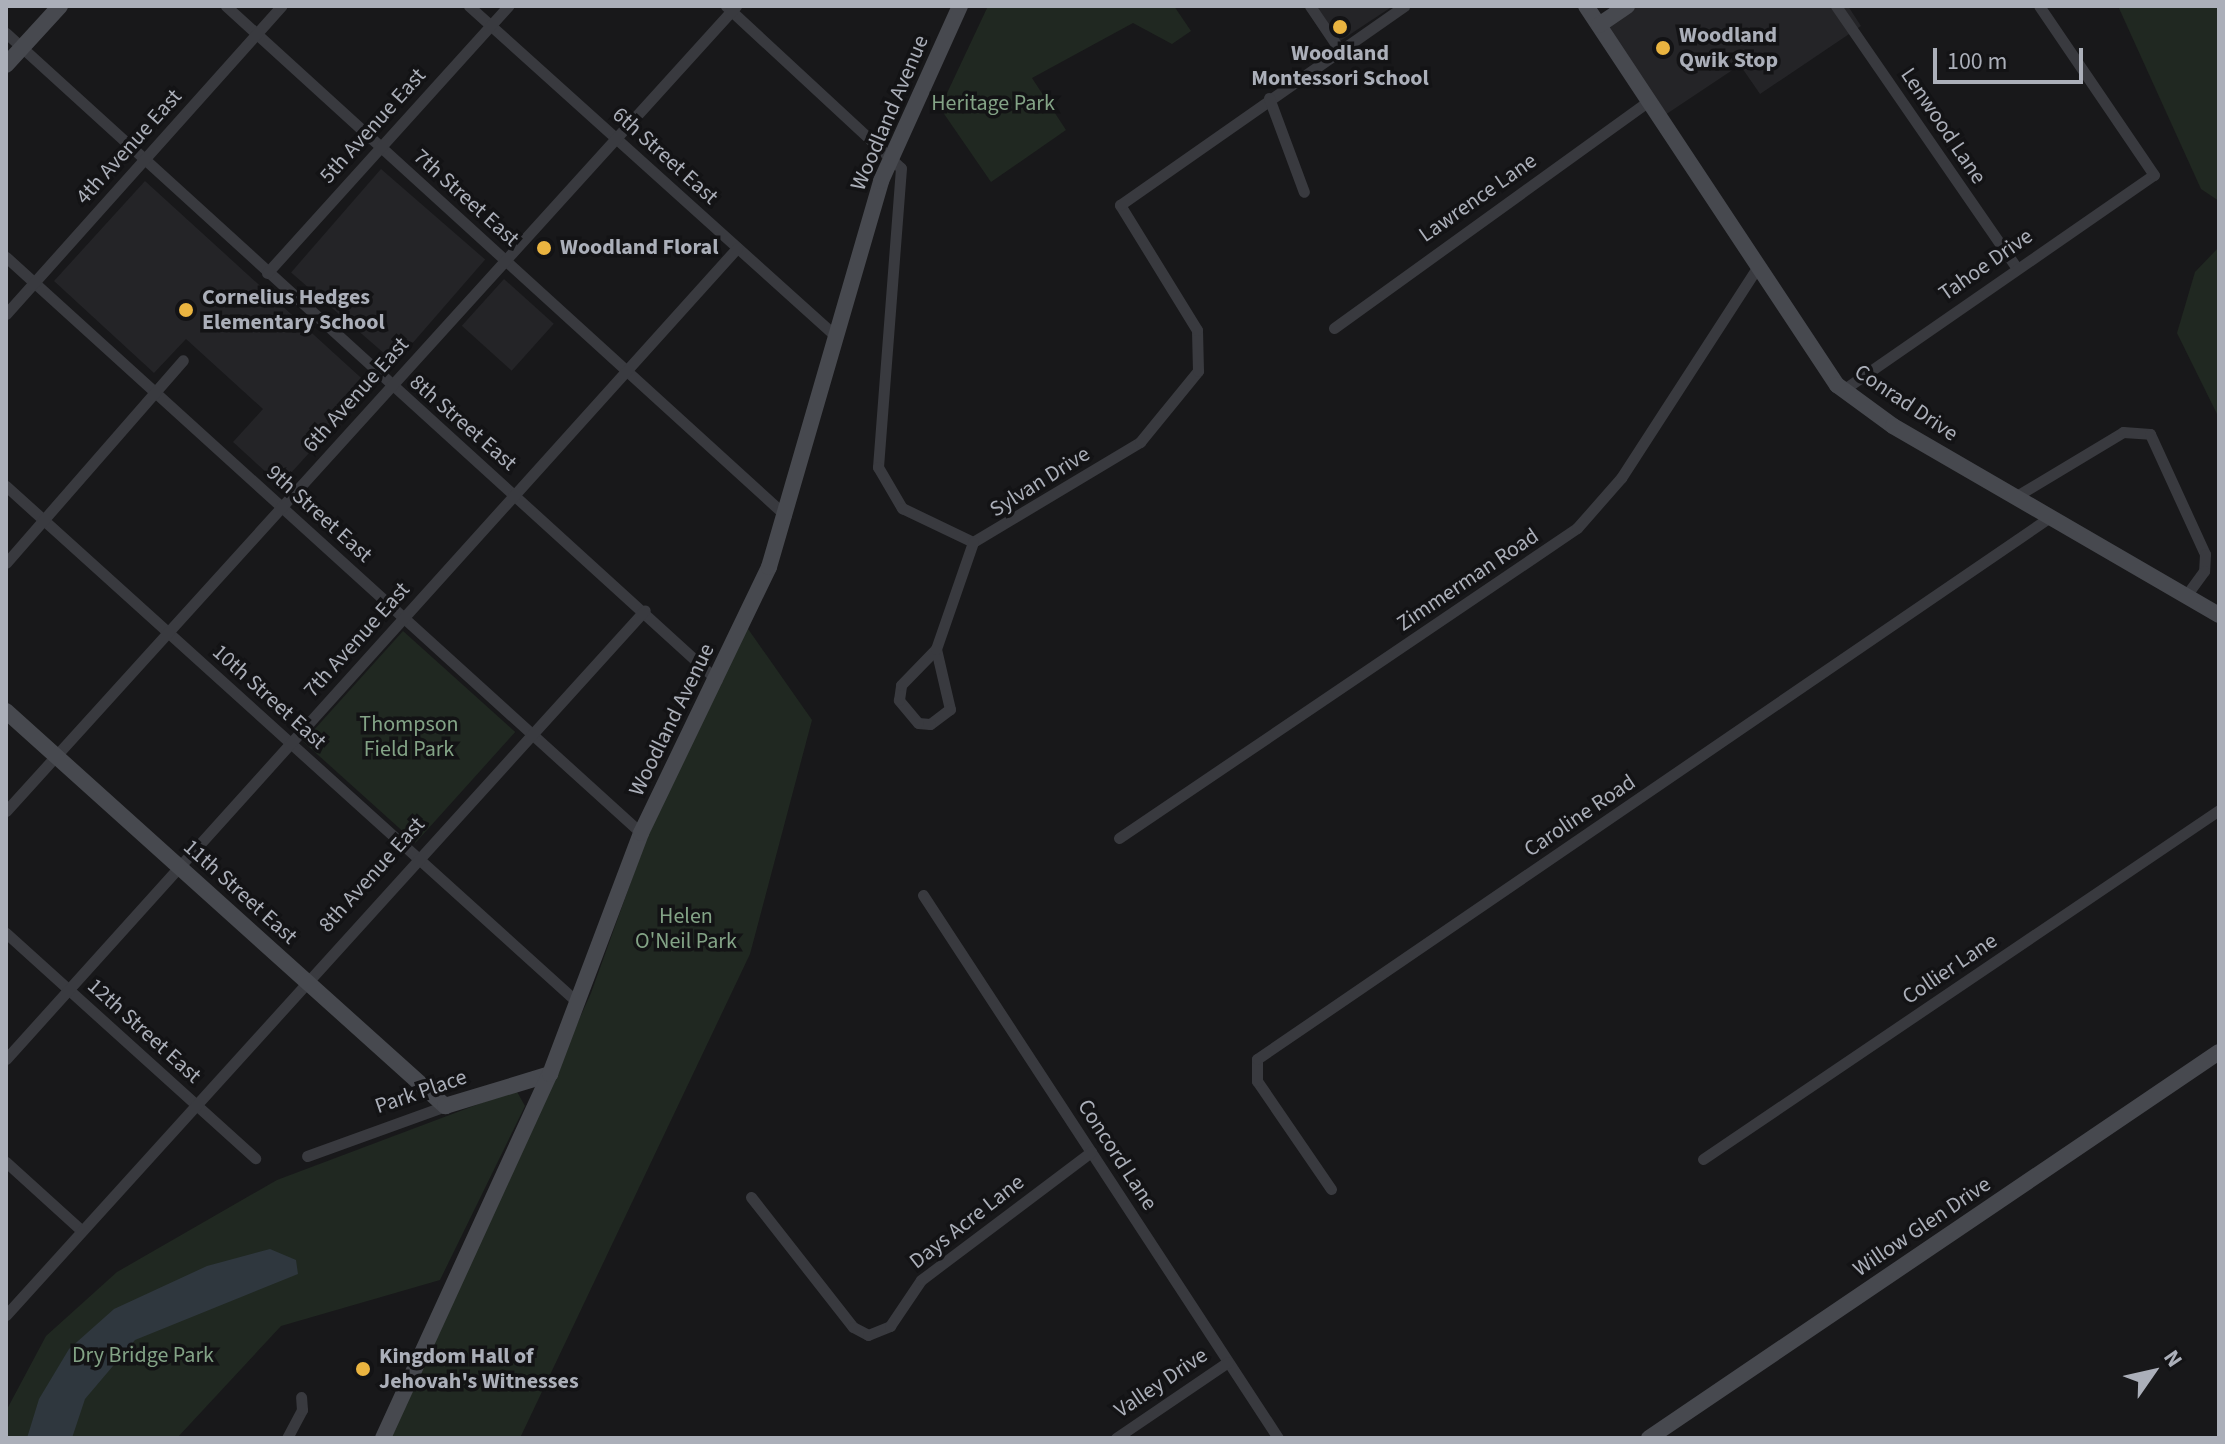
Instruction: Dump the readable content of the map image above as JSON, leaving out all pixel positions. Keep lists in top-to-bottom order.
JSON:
{
  "streets": {
    "street": [
      "Woodland Avenue",
      "5th Avenue East",
      "Lenwood Lane",
      "4th Avenue East",
      "6th Street East",
      "7th Street East",
      "Lawrence Lane",
      "Tahoe Drive",
      "6th Avenue East",
      "Conrad Drive",
      "8th Street East",
      "Sylvan Drive",
      "9th Street East",
      "Zimmerman Road",
      "7th Avenue East",
      "10th Street East",
      "Caroline Road",
      "8th Avenue East",
      "11th Street East",
      "Collier Lane",
      "12th Street East",
      "Park Place",
      "Concord Lane",
      "Days Acre Lane",
      "Willow Glen Drive",
      "Valley Drive"
    ]
  },
  "crossings": [
    ["Woodland Avenue", "6th Street East"],
    ["Woodland Avenue", "7th Street East"],
    ["Woodland Avenue", "8th Street East"],
    ["Woodland Avenue", "Sylvan Drive"],
    ["Woodland Avenue", "9th Street East"],
    ["Woodland Avenue", "10th Street East"],
    ["Woodland Avenue", "Park Place"],
    ["5th Avenue East", "6th Street East"],
    ["5th Avenue East", "7th Street East"],
    ["5th Avenue East", "8th Street East"],
    ["Lenwood Lane", "Tahoe Drive"],
    ["4th Avenue East", "7th Street East"],
    ["4th Avenue East", "8th Street East"],
    ["4th Avenue East", "9th Street East"],
    ["6th Street East", "6th Avenue East"],
    ["6th Street East", "7th Avenue East"],
    ["7th Street East", "6th Avenue East"],
    ["7th Street East", "7th Avenue East"],
    ["Lawrence Lane", "Conrad Drive"],
    ["Tahoe Drive", "Conrad Drive"],
    ["6th Avenue East", "8th Street East"],
    ["6th Avenue East", "9th Street East"],
    ["6th Avenue East", "10th Street East"],
    ["6th Avenue East", "11th Street East"],
    ["Conrad Drive", "Zimmerman Road"],
    ["Conrad Drive", "Caroline Road"],
    ["8th Street East", "7th Avenue East"],
    ["8th Street East", "8th Avenue East"],
    ["9th Street East", "7th Avenue East"],
    ["9th Street East", "8th Avenue East"],
    ["7th Avenue East", "10th Street East"],
    ["7th Avenue East", "11th Street East"],
    ["7th Avenue East", "12th Street East"],
    ["10th Street East", "8th Avenue East"],
    ["8th Avenue East", "11th Street East"],
    ["8th Avenue East", "12th Street East"],
    ["11th Street East", "Park Place"],
    ["Concord Lane", "Days Acre Lane"],
    ["Concord Lane", "Valley Drive"]
  ],
  "parks": [
    "Heritage Park",
    "Thompson Field Park",
    "Helen O'Neil Park",
    "Dry Bridge Park"
  ],
  "places": [
    "Woodland Montessori School",
    "Woodland Qwik Stop",
    "Woodland Floral",
    "Cornelius Hedges Elementary School",
    "Kingdom Hall of Jehovah's Witnesses"
  ],
  "scale_bar": "100 m",
  "north": "top right"
}
